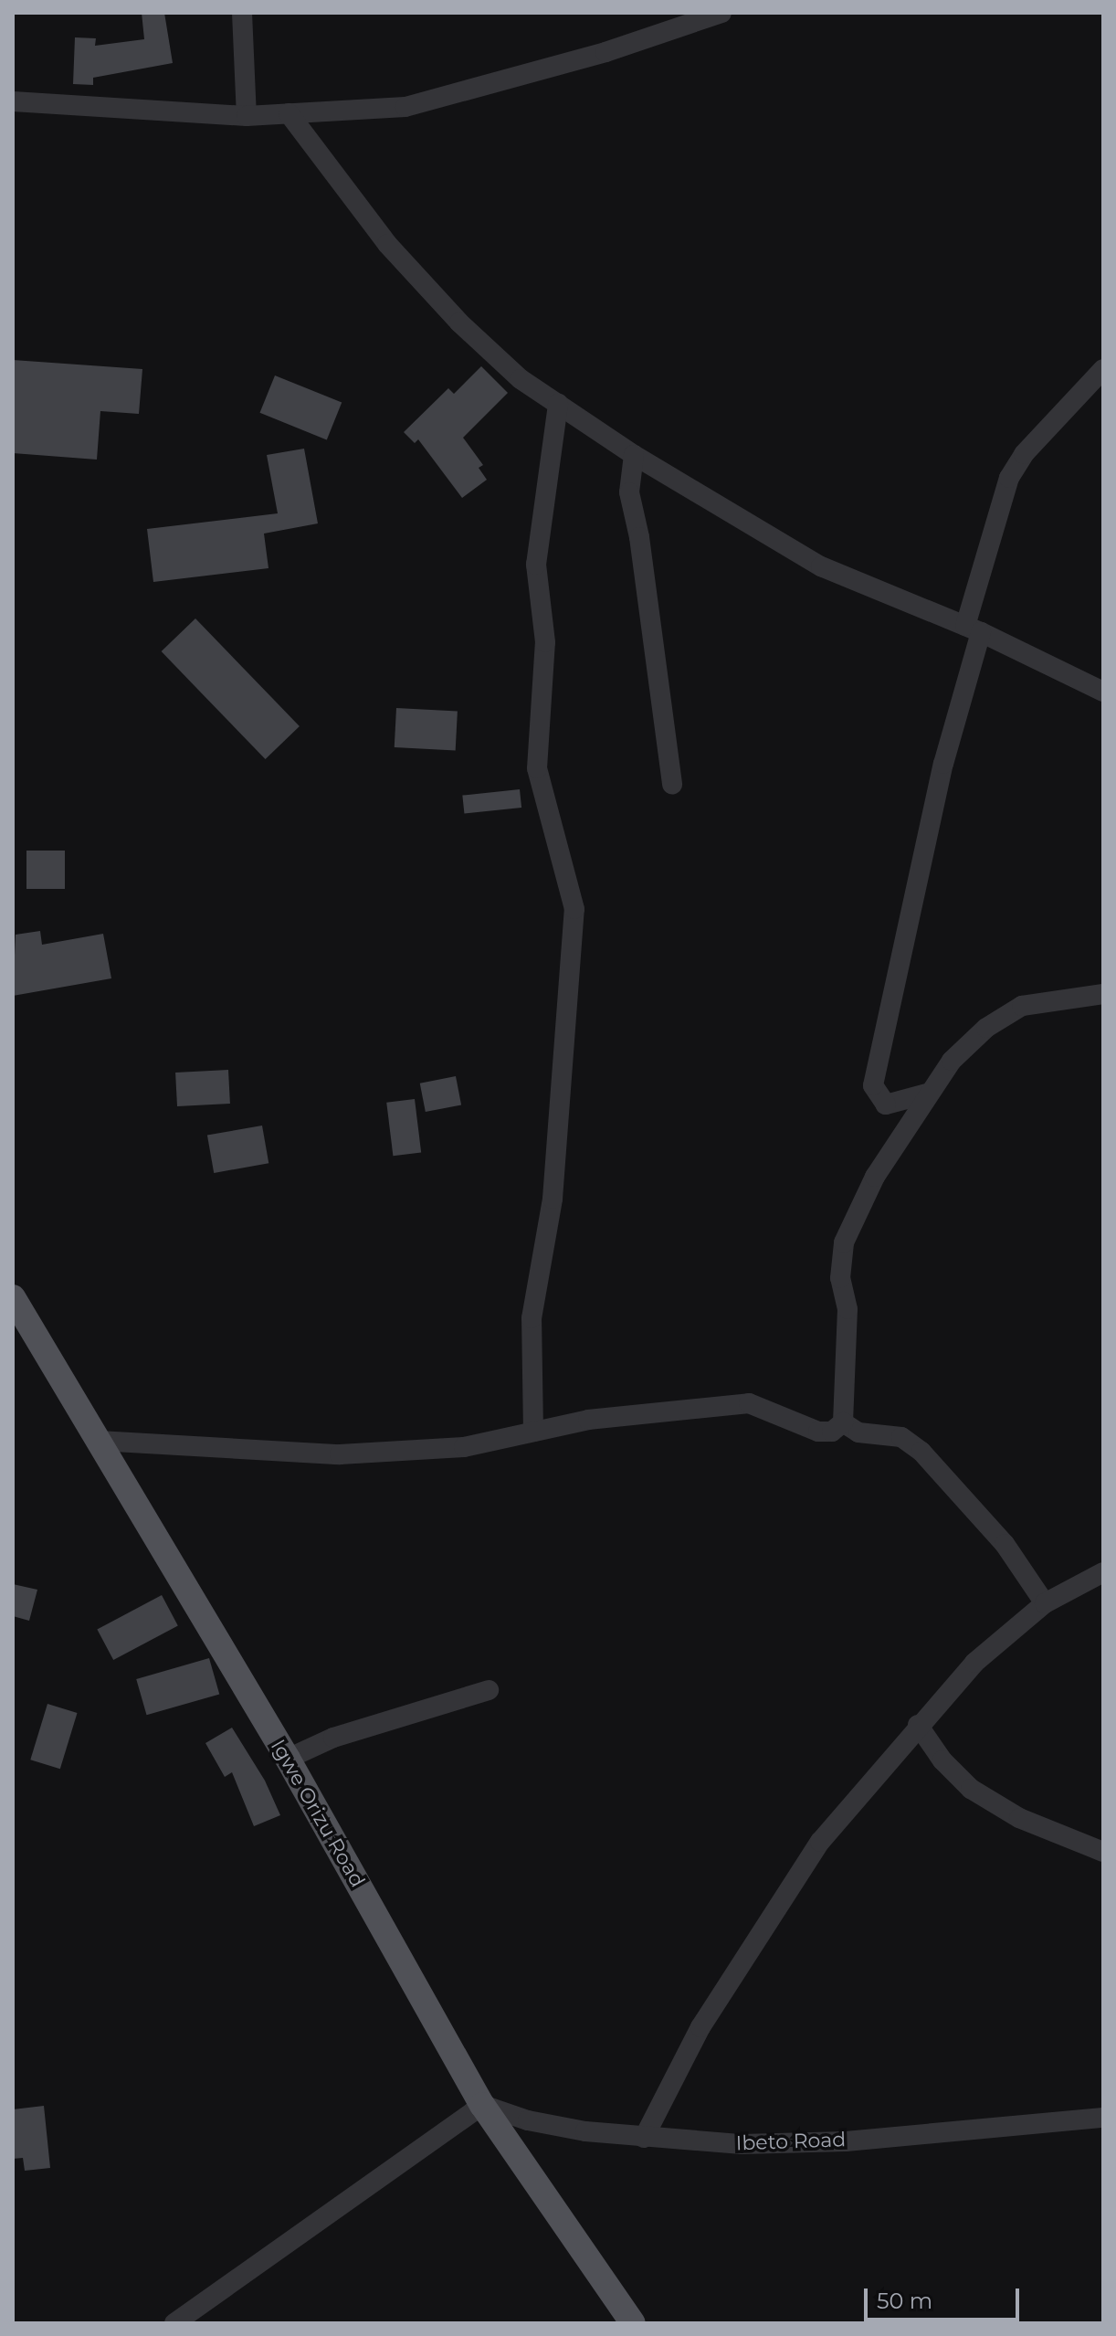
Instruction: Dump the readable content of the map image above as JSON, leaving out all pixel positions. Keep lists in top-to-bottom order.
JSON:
{
  "streets": {
    "main road": ["Igwe Orizu Road"],
    "street": ["Ibeto Road"]
  },
  "crossings": [
    ["Igwe Orizu Road", "Ibeto Road"]
  ],
  "scale_bar": "50 m"
}
